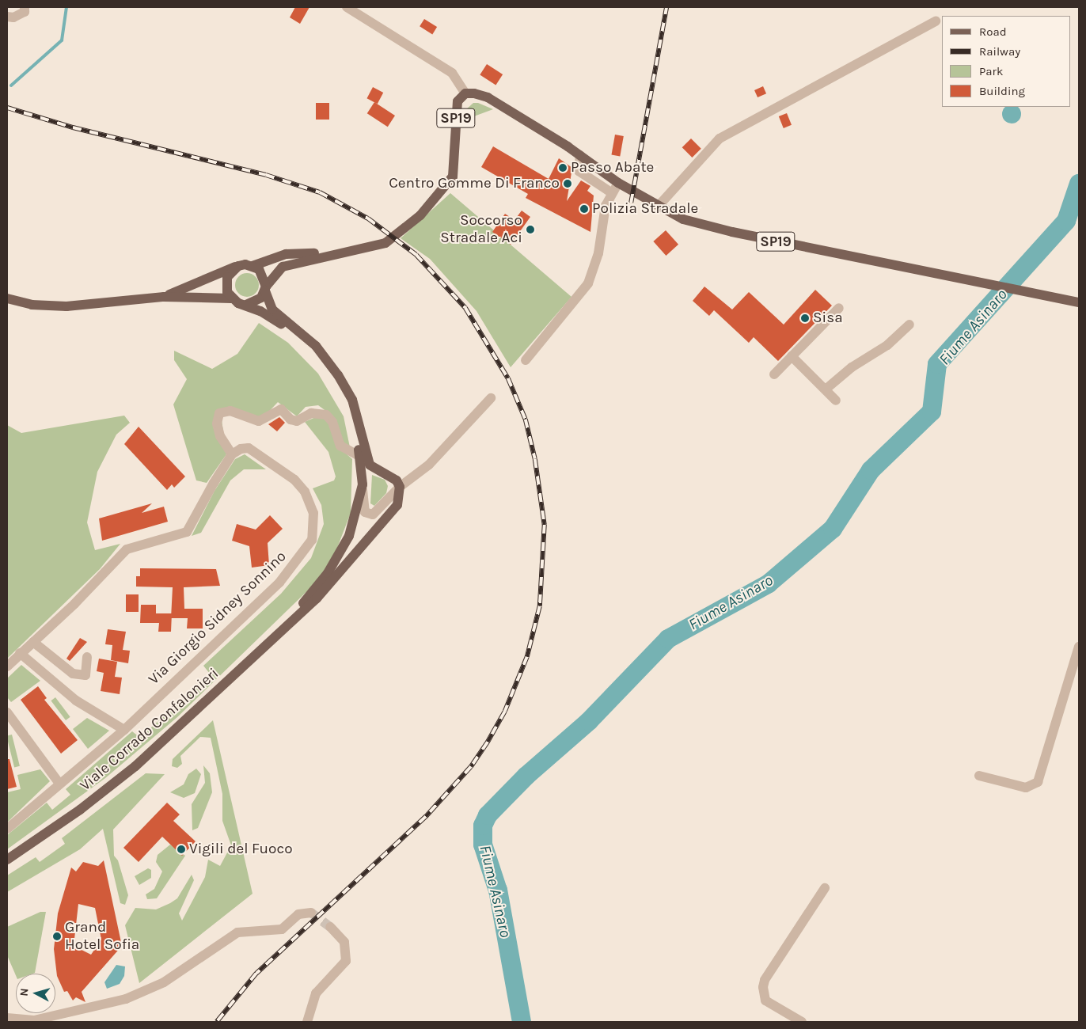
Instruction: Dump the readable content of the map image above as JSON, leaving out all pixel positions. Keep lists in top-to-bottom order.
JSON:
{
  "streets": {
    "main road": ["SP19", "Viale Corrado Confalonieri"],
    "street": ["Via Giorgio Sidney Sonnino"]
  },
  "water": ["Fiume Asinaro"],
  "places": [
    "Passo Abate",
    "Centro Gomme Di Franco",
    "Polizia Stradale",
    "Soccorso Stradale Aci",
    "Sisa",
    "Vigili del Fuoco",
    "Grand Hotel Sofia"
  ],
  "legend": [
    "Road",
    "Railway",
    "Park",
    "Building"
  ],
  "north": "left"
}
